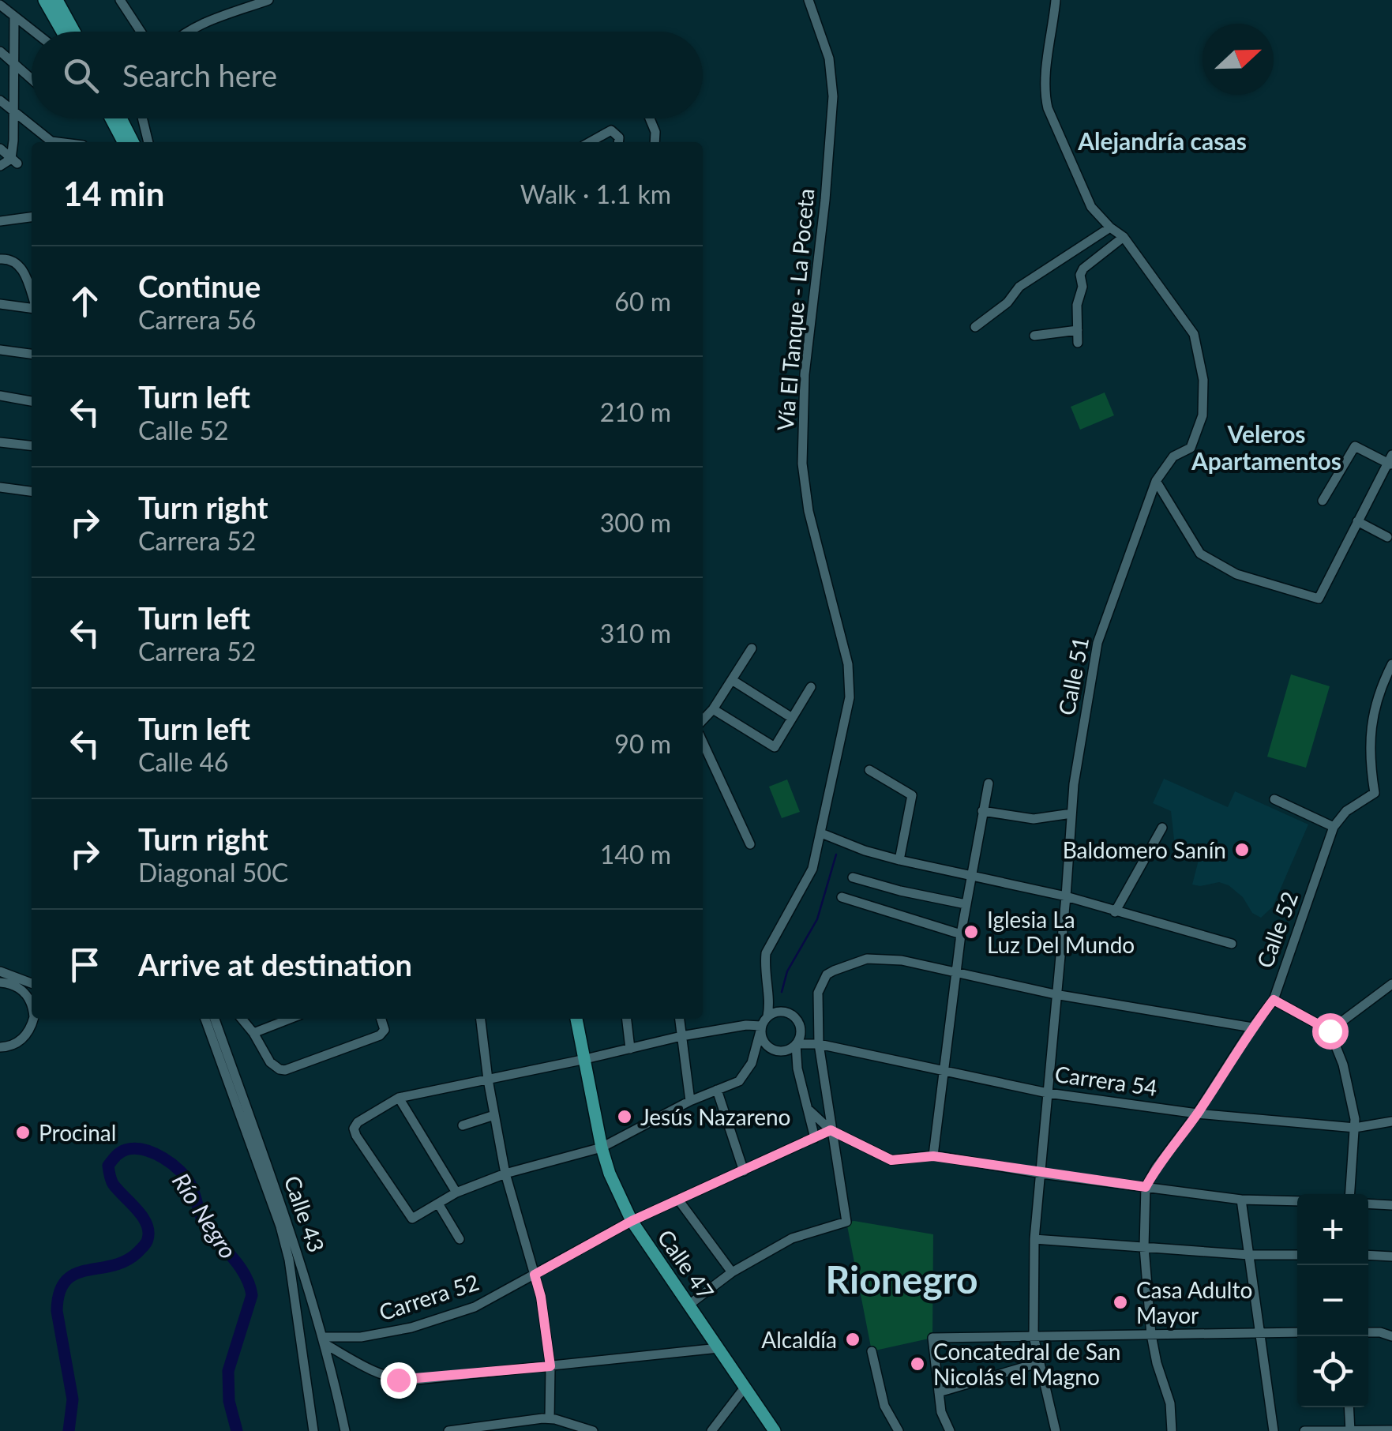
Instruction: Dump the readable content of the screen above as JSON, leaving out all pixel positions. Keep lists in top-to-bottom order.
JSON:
{
  "streets": {
    "main road": ["Calle 47"],
    "street": [
      "Vía El Tanque - La Poceta",
      "Calle 51",
      "Calle 52",
      "Carrera 54",
      "Calle 43",
      "Carrera 52"
    ]
  },
  "crossings": [
    ["Vía El Tanque - La Poceta", "Carrera 54"],
    ["Calle 51", "Carrera 54"],
    ["Calle 52", "Carrera 54"],
    ["Calle 43", "Carrera 52"],
    ["Calle 47", "Carrera 52"]
  ],
  "districts": ["Alejandría casas", "Veleros Apartamentos", "Rionegro"],
  "water": ["Río Negro"],
  "places": [
    "Baldomero Sanín",
    "Iglesia La Luz Del Mundo",
    "Jesús Nazareno",
    "Procinal",
    "Casa Adulto Mayor",
    "Alcaldía",
    "Concatedral de San Nicolás el Magno"
  ],
  "north": "right",
  "page": {
    "search": "Search here",
    "heading": ["14 min", "Walk · 1.1 km"],
    "list": [
      ["Continue", "Carrera 56", "60 m"],
      ["Turn left", "Calle 52", "210 m"],
      ["Turn right", "Carrera 52", "300 m"],
      ["Turn left", "Carrera 52", "310 m"],
      ["Turn left", "Calle 46", "90 m"],
      ["Turn right", "Diagonal 50C", "140 m"],
      "Arrive at destination"
    ],
    "map_buttons": ["+", "−"]
  }
}
